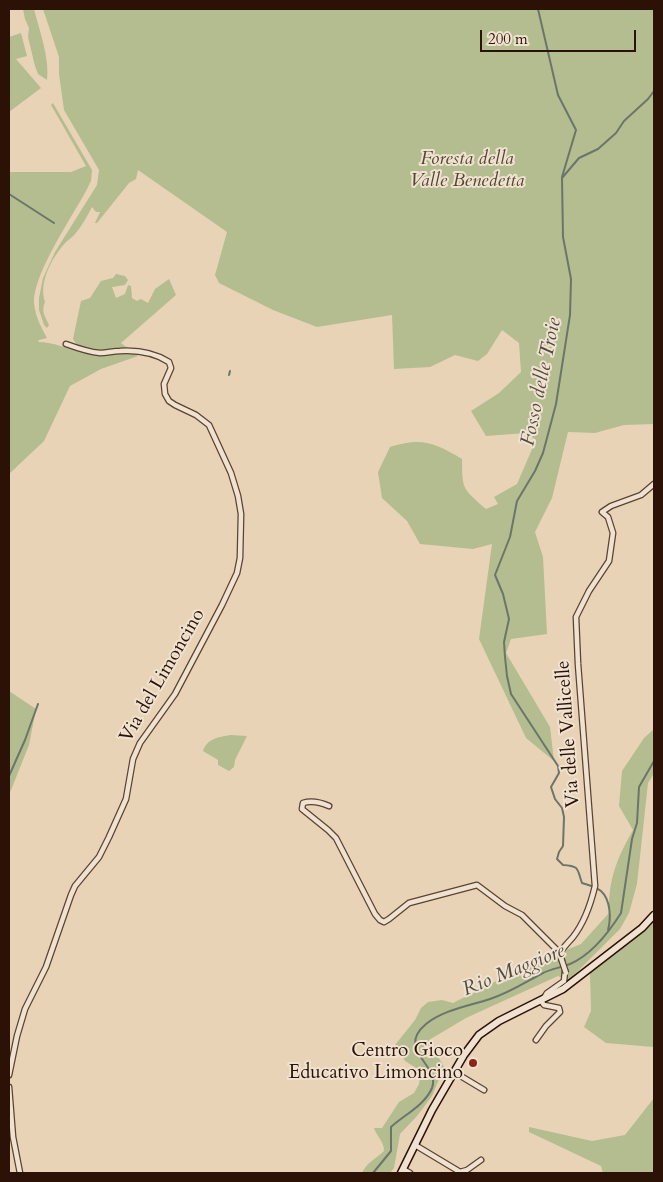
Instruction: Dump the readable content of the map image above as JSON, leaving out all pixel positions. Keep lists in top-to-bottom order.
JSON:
{
  "streets": {
    "street": ["Via del Limoncino", "Via delle Vallicelle"]
  },
  "water": ["Fosso delle Troie", "Rio Maggiore"],
  "parks": ["Foresta della Valle Benedetta"],
  "places": ["Centro Gioco Educativo Limoncino"],
  "scale_bar": "200 m"
}
